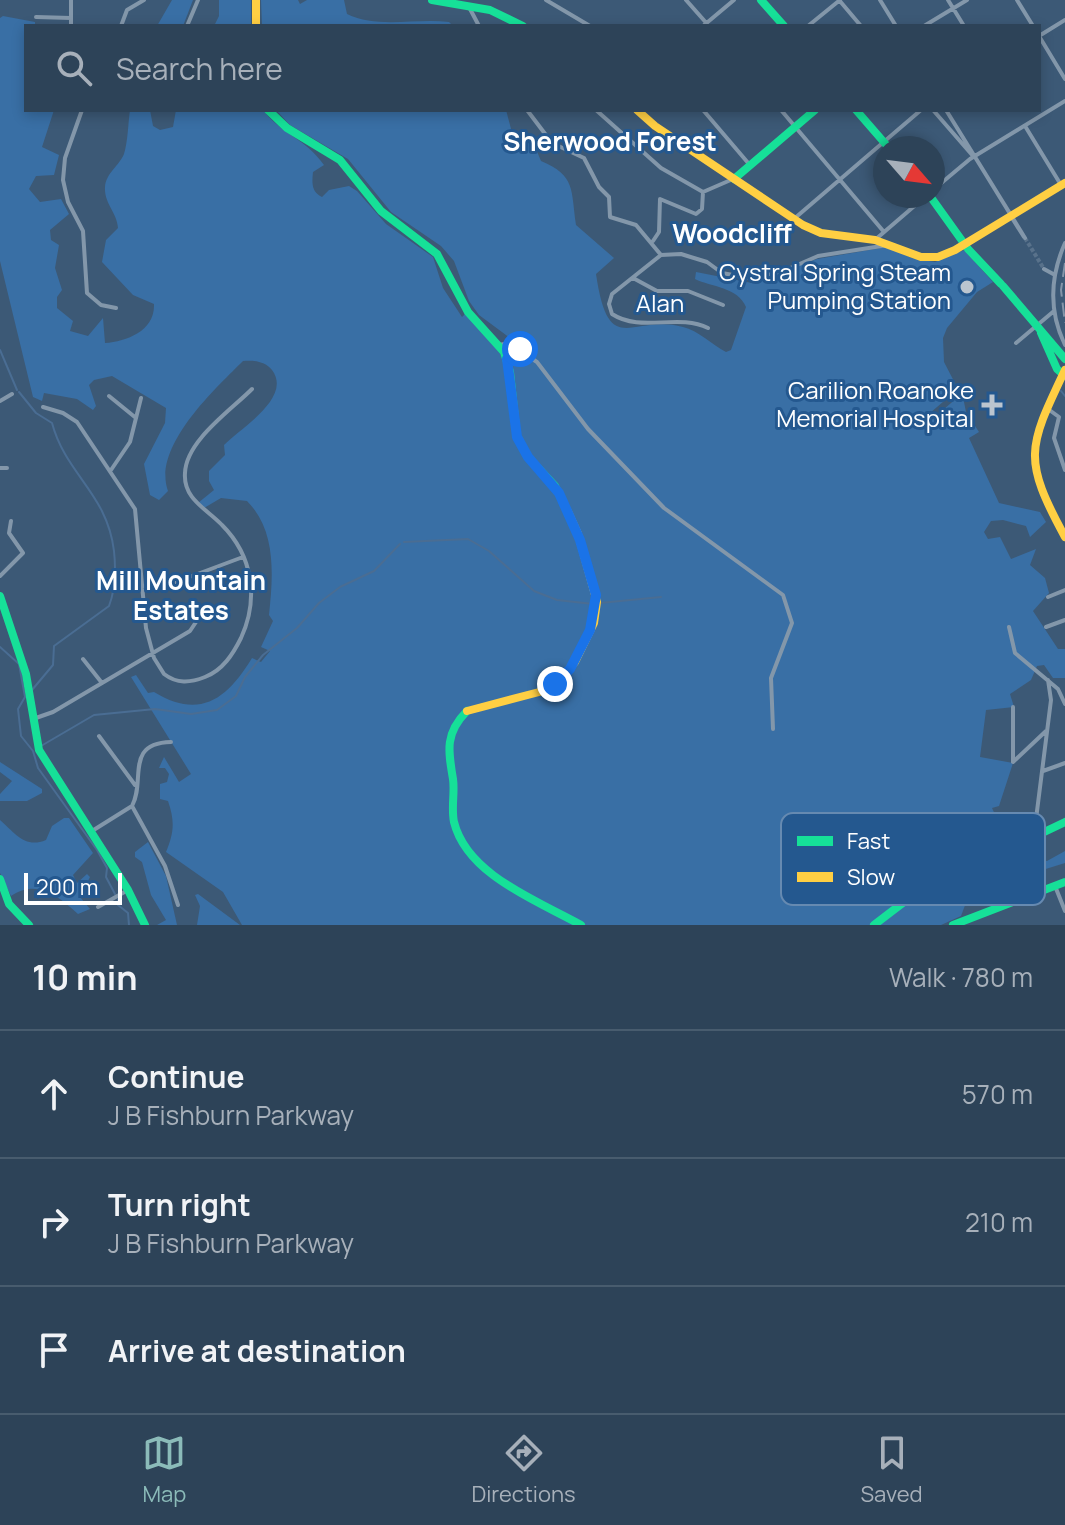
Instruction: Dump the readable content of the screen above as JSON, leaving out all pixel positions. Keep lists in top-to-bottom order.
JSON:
{
  "streets": {
    "street": ["Alan"]
  },
  "districts": ["Sherwood Forest", "Woodcliff", "Mill Mountain Estates"],
  "places": {
    "other": ["Cystral Spring Steam Pumping Station"],
    "health": ["Carilion Roanoke Memorial Hospital"]
  },
  "legend": ["Fast", "Slow"],
  "scale_bar": "200 m",
  "north": "bottom right",
  "page": {
    "search": "Search here",
    "scale": "200 m",
    "heading": ["10 min", "Walk · 780 m"],
    "list": [
      ["Continue", "J B Fishburn Parkway", "570 m"],
      ["Turn right", "J B Fishburn Parkway", "210 m"],
      "Arrive at destination"
    ],
    "nav": ["Map", "Directions", "Saved"]
  }
}
